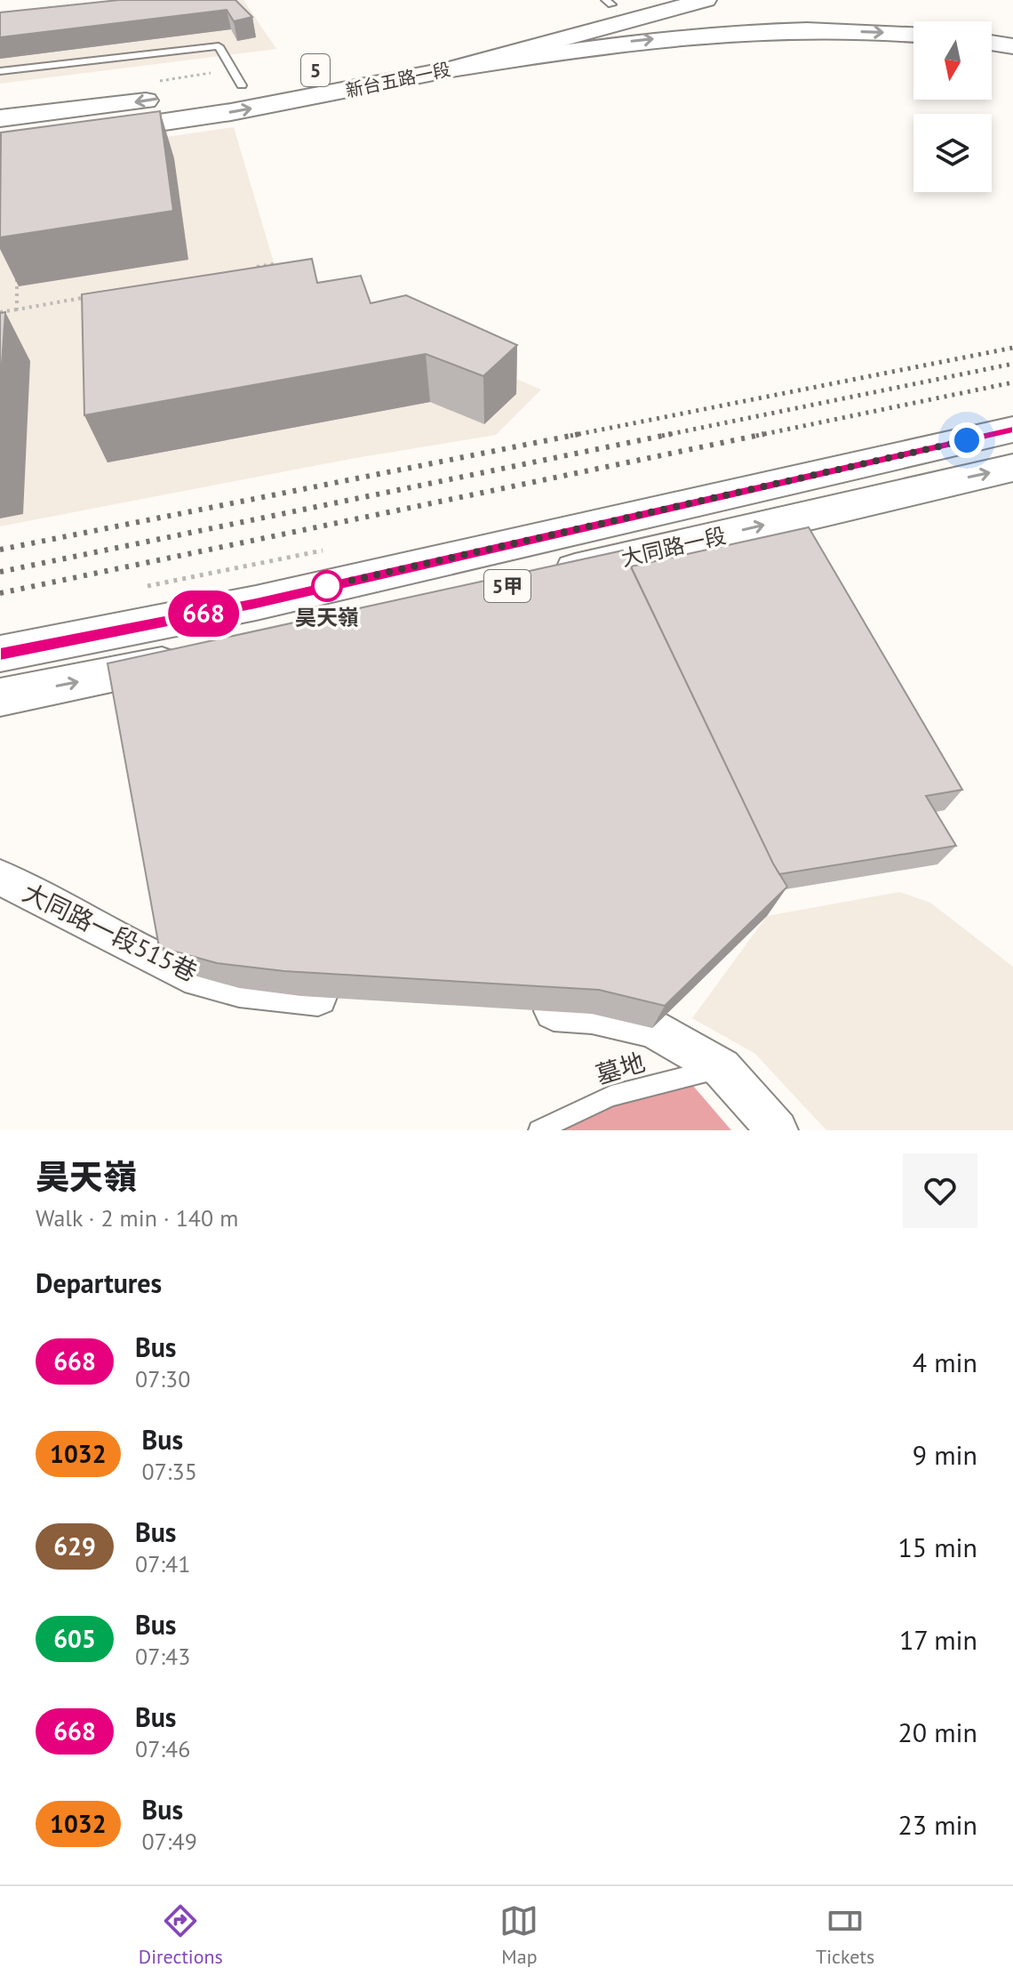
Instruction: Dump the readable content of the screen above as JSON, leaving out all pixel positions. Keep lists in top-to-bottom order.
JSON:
{
  "streets": {
    "main road": [
      "5",
      "新台五路一段",
      "大同路一段",
      "5甲"
    ],
    "street": ["大同路一段515巷"],
    "lane": ["墓地"]
  },
  "places": ["昊天嶺"],
  "lines": ["bus line 668"],
  "north": "bottom",
  "page": {
    "on_map": "668",
    "heading": [
      ["昊天嶺", "Walk · 2 min · 140 m"],
      "Departures"
    ],
    "list": [
      {
        "mark": "668",
        "name": "Bus",
        "note": "07:30",
        "value": "4 min"
      },
      {
        "mark": "1032",
        "name": "Bus",
        "note": "07:35",
        "value": "9 min"
      },
      {
        "mark": "629",
        "name": "Bus",
        "note": "07:41",
        "value": "15 min"
      },
      {
        "mark": "605",
        "name": "Bus",
        "note": "07:43",
        "value": "17 min"
      },
      {
        "mark": "668",
        "name": "Bus",
        "note": "07:46",
        "value": "20 min"
      },
      {
        "mark": "1032",
        "name": "Bus",
        "note": "07:49",
        "value": "23 min"
      }
    ],
    "tabs": ["Directions", "Map", "Tickets"]
  }
}
